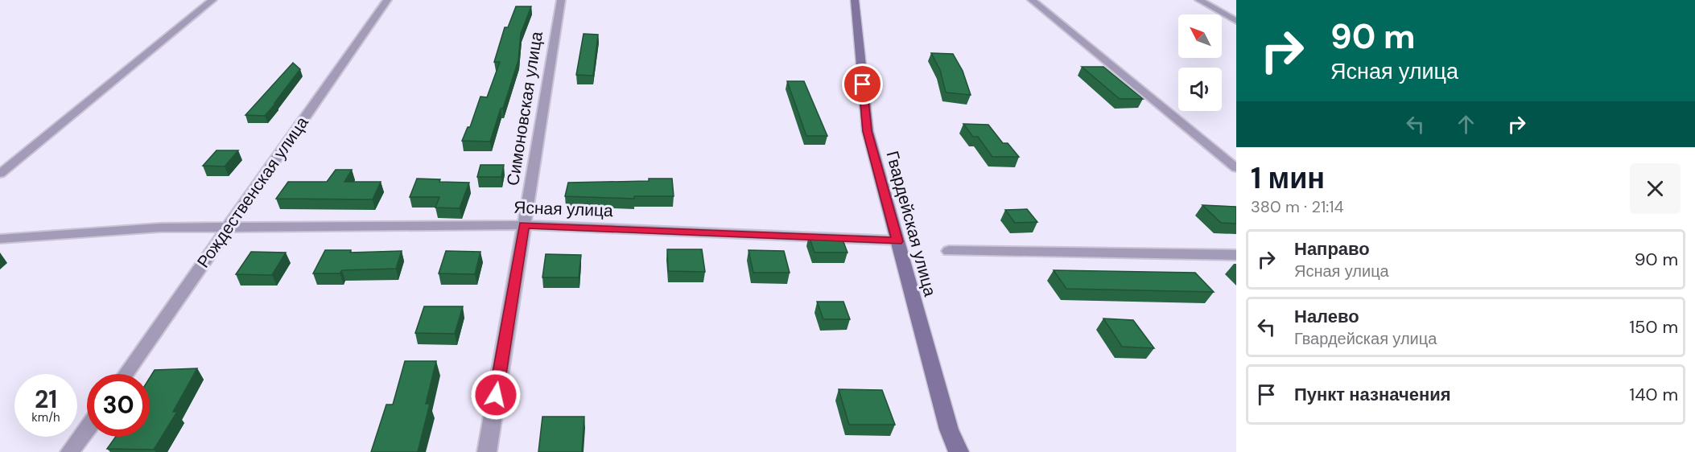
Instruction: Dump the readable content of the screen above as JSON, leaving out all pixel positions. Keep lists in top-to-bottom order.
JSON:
{
  "streets": {
    "street": [
      "Симоновская улица",
      "Рождественская улица",
      "Ясная улица",
      "Гвардейская улица"
    ]
  },
  "crossings": [
    ["Симоновская улица", "Ясная улица"],
    ["Рождественская улица", "Ясная улица"],
    ["Ясная улица", "Гвардейская улица"]
  ],
  "north": "top left",
  "page": {
    "turn": ["90 m", "Ясная улица"],
    "heading": ["1 мин", "380 m · 21:14"],
    "list": [
      {
        "name": "Направо",
        "note": "Ясная улица",
        "value": "90 m"
      },
      {
        "name": "Налево",
        "note": "Гвардейская улица",
        "value": "150 m"
      },
      {
        "name": "Пункт назначения",
        "value": "140 m"
      }
    ],
    "speed": "21 km/h",
    "limit": "30"
  }
}
